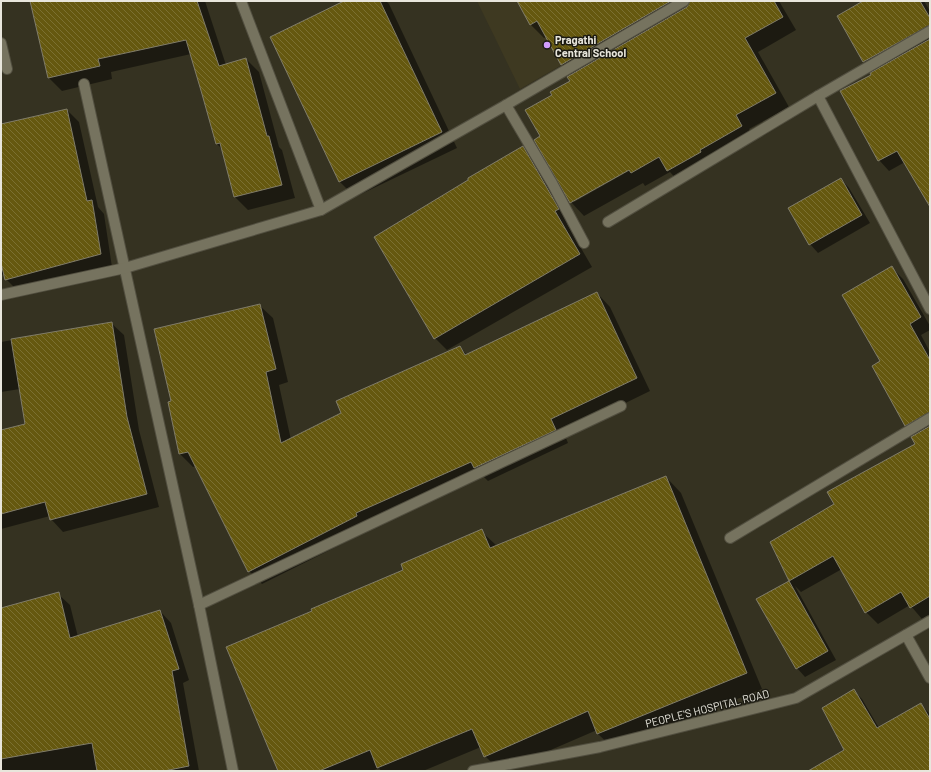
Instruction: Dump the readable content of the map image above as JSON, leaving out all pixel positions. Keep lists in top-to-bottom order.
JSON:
{
  "streets": {
    "street": ["PEOPLE'S HOSPITAL ROAD"]
  },
  "places": ["Pragathi Central School"]
}
